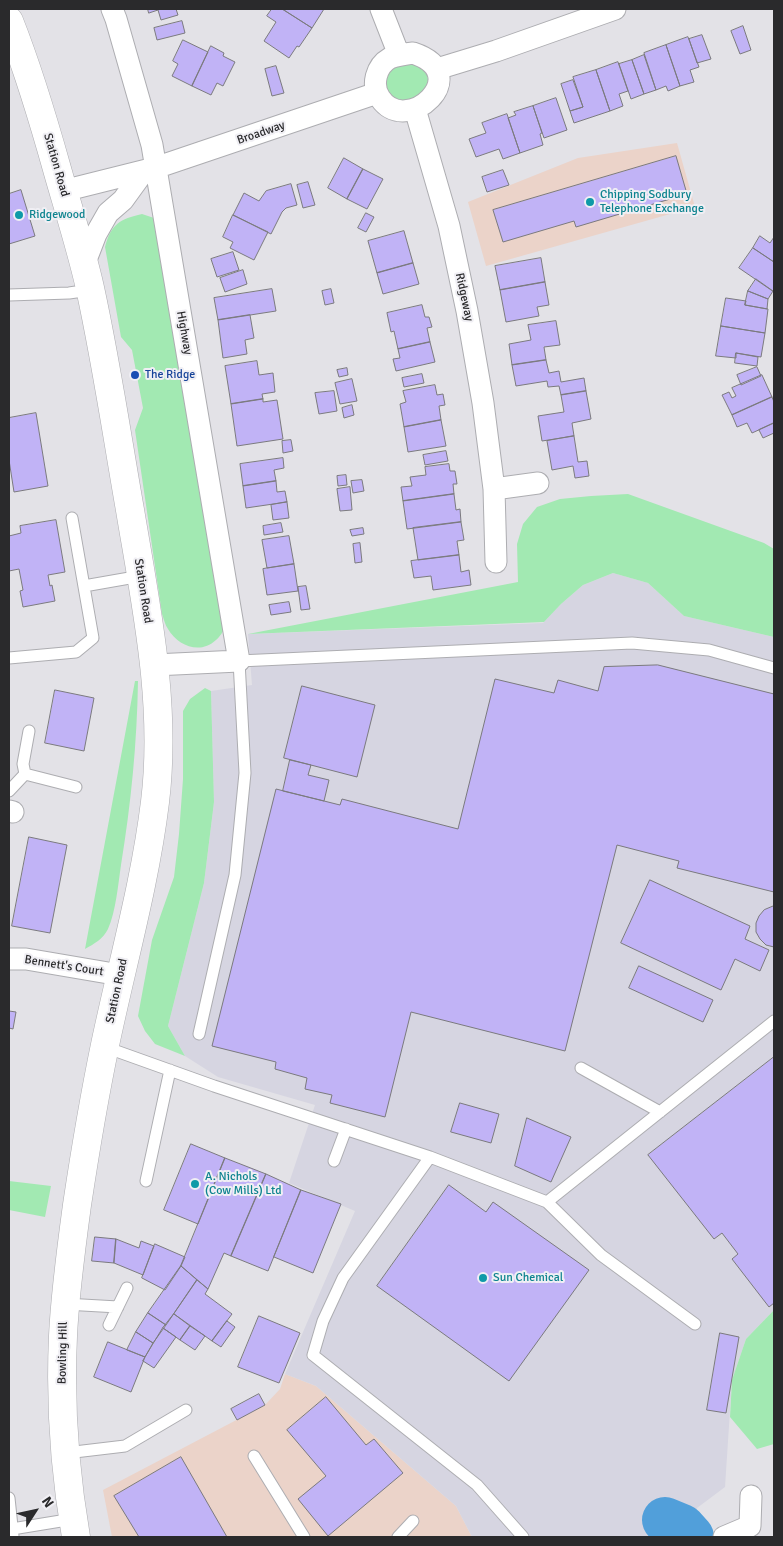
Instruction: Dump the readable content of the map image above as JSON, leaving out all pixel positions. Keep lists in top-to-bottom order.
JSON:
{
  "streets": {
    "main road": ["Station Road", "Bowling Hill"],
    "street": [
      "Broadway",
      "Ridgeway",
      "Highway",
      "Bennett's Court"
    ]
  },
  "crossings": [
    ["Broadway", "Station Road"],
    ["Broadway", "Ridgeway"],
    ["Broadway", "Highway"],
    ["Station Road", "Bennett's Court"],
    ["Station Road", "Bowling Hill"]
  ],
  "places": [
    "Chipping Sodbury Telephone Exchange",
    "Ridgewood",
    "The Ridge",
    "A. Nichols (Cow Mills) Ltd",
    "Sun Chemical"
  ],
  "north": "top right"
}
